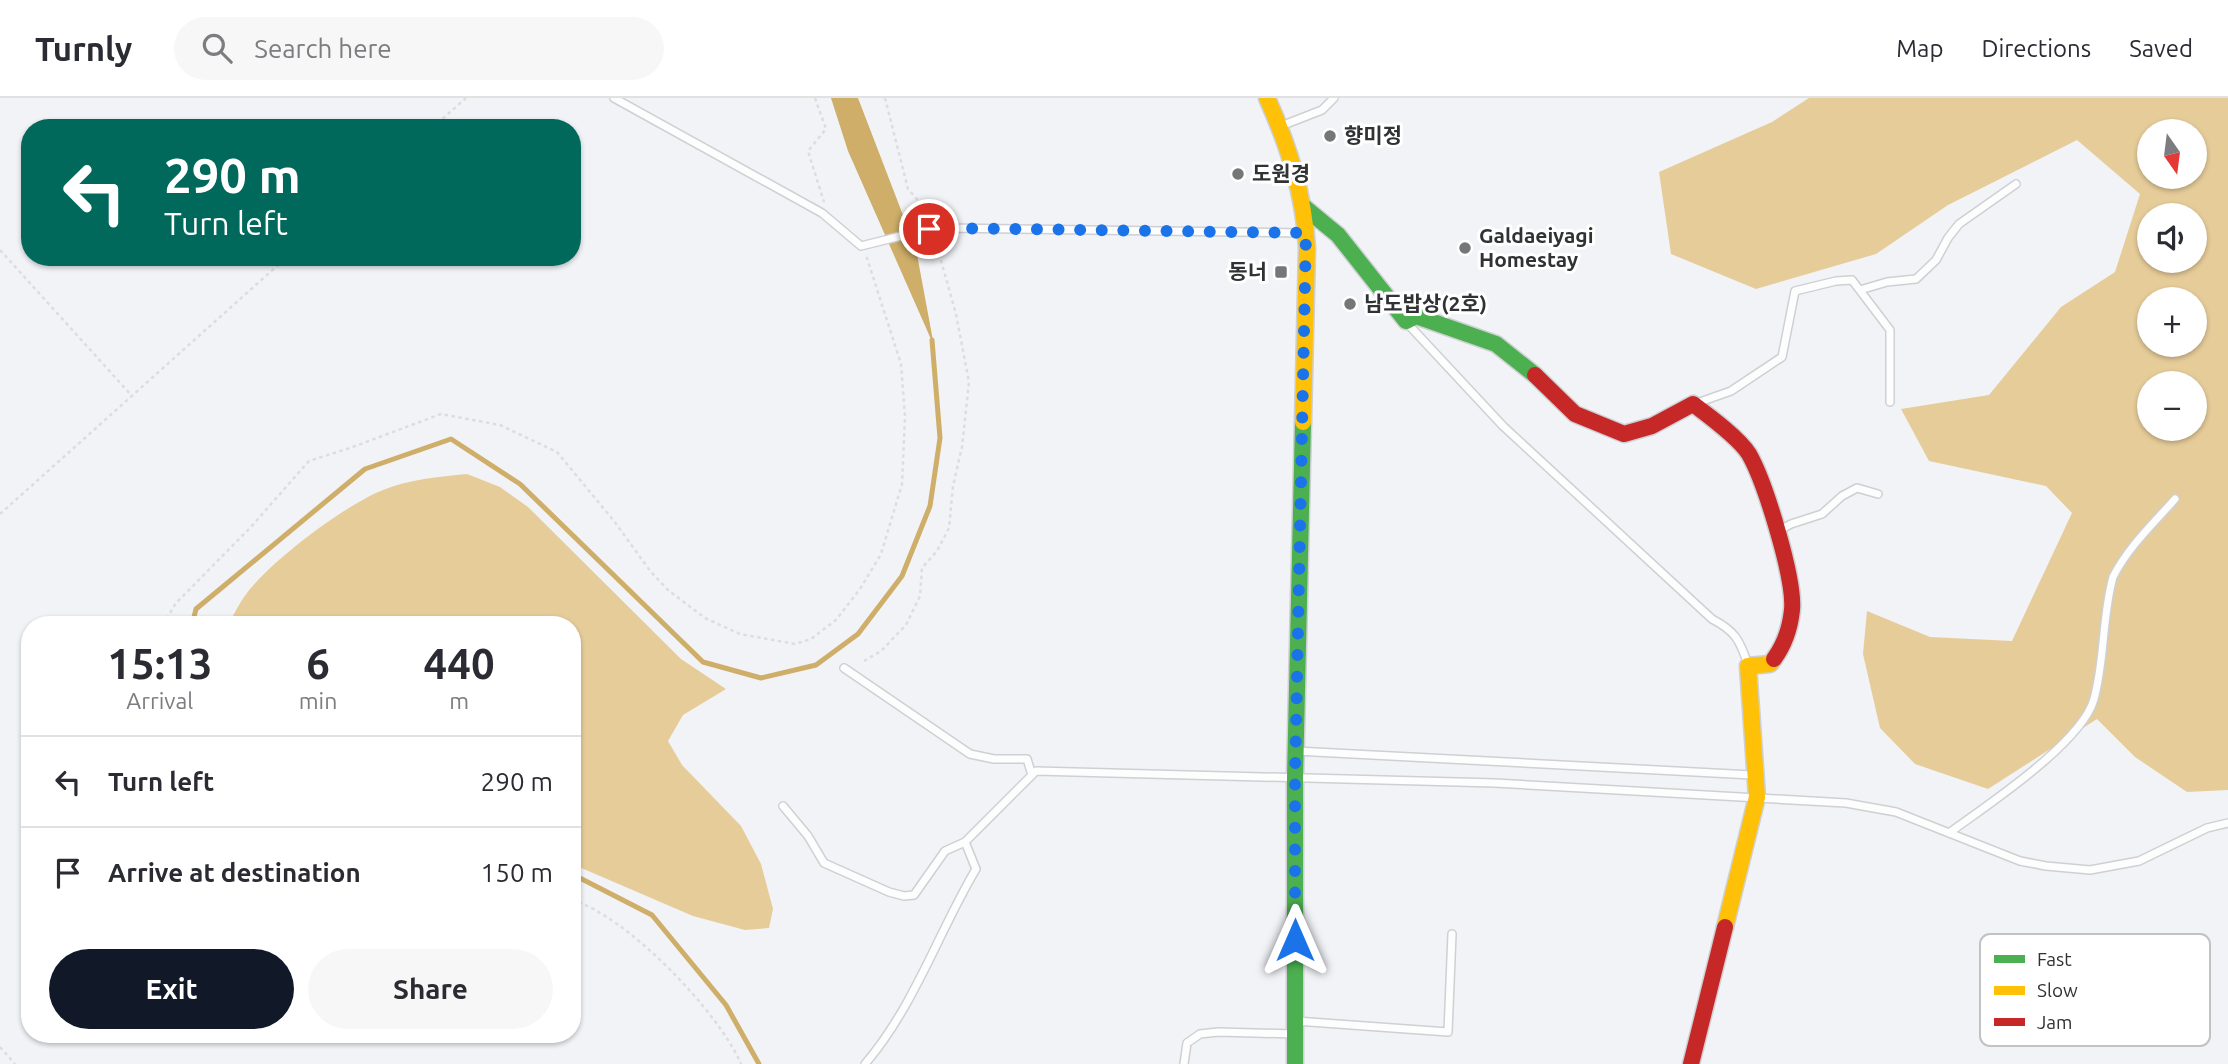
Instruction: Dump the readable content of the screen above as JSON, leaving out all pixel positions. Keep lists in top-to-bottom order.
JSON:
{
  "places": {
    "other": [
      "향미정",
      "도원경",
      "Galdaeiyagi Homestay",
      "남도밥상(2호)"
    ],
    "transit": ["동너"]
  },
  "legend": ["Fast", "Slow", "Jam"],
  "north": "bottom",
  "page": {
    "header": "Turnly",
    "search": "Search here",
    "nav": ["Map", "Directions", "Saved"],
    "map_buttons": ["+", "−"],
    "turn": ["290 m", "Turn left"],
    "eta": [
      "15:13",
      "Arrival",
      "6",
      "min",
      "440",
      "m"
    ],
    "list": [
      {
        "name": "Turn left",
        "value": "290 m"
      },
      {
        "name": "Arrive at destination",
        "value": "150 m"
      }
    ],
    "buttons": ["Exit", "Share"]
  }
}
